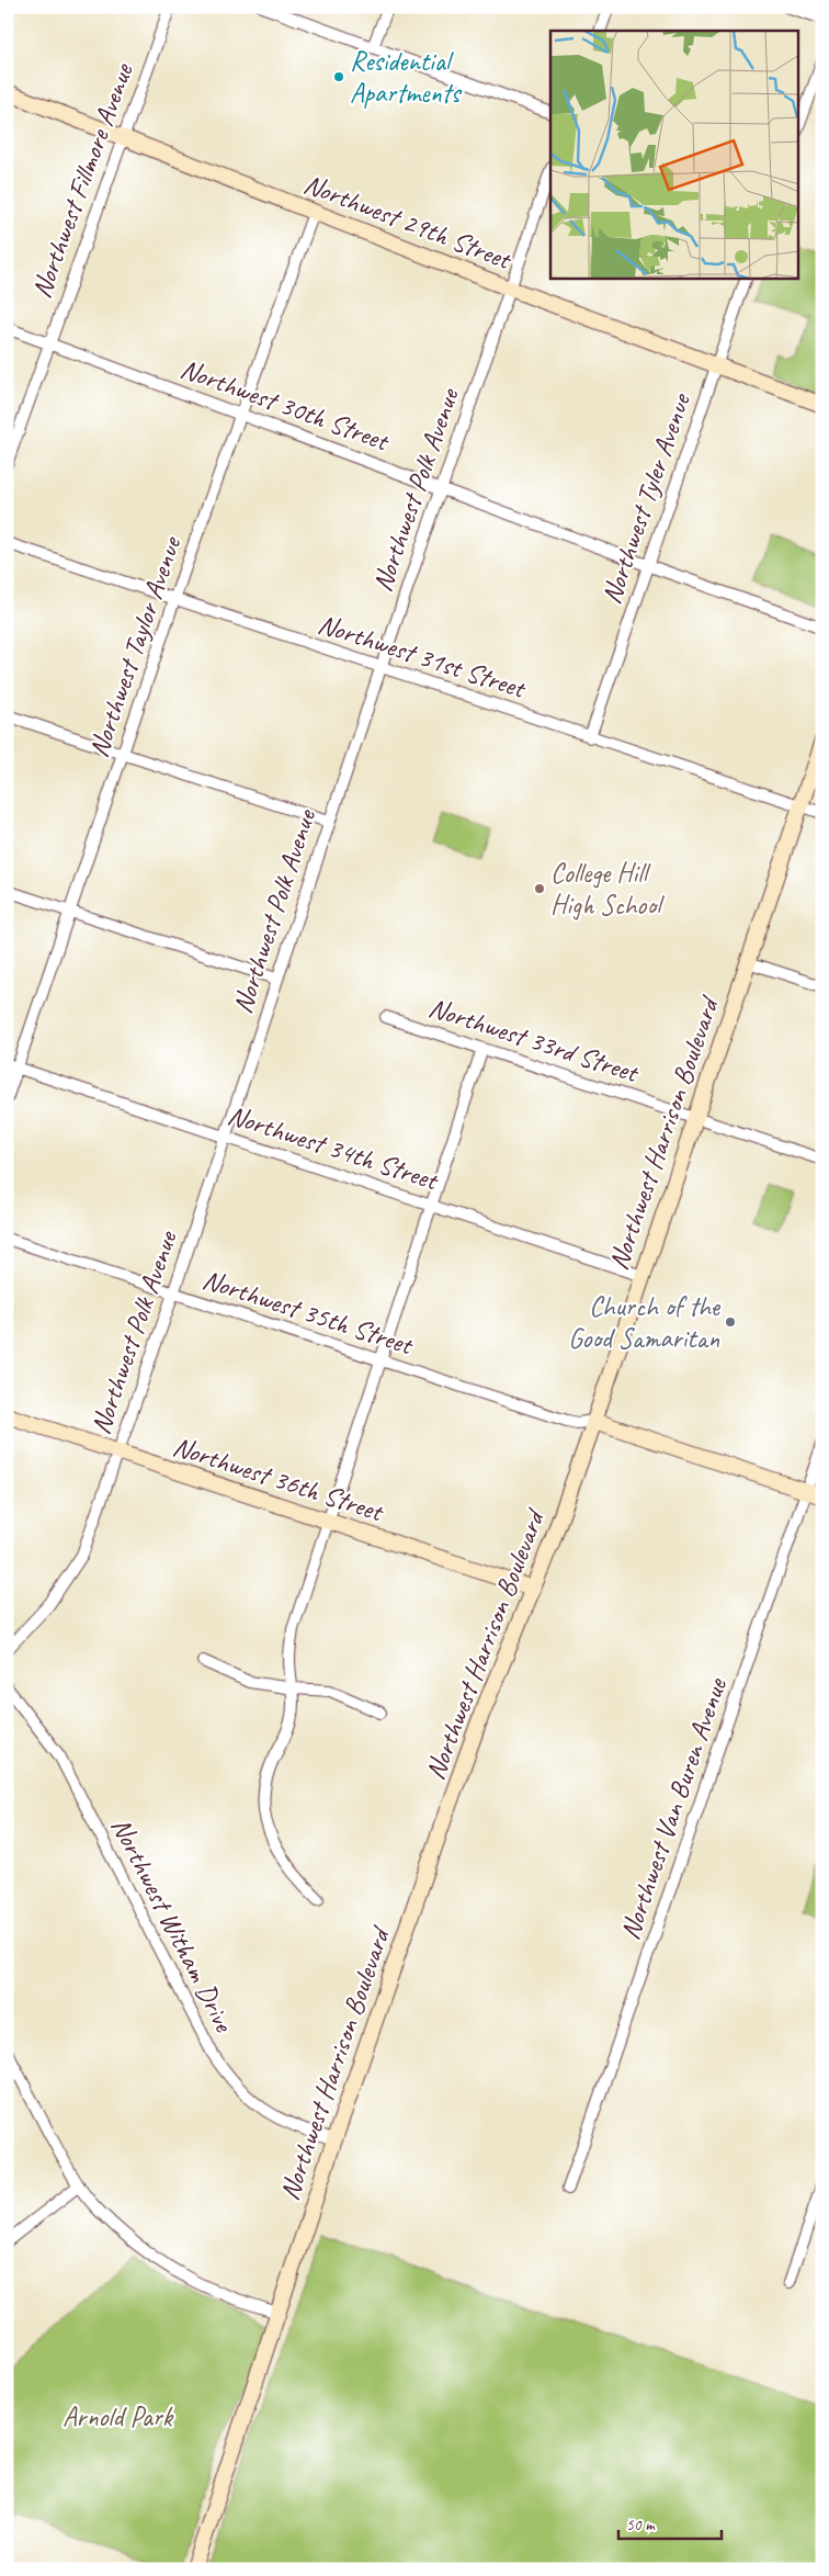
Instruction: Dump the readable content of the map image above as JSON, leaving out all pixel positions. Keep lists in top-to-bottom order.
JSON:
{
  "streets": {
    "main road": ["Northwest 29th Street", "Northwest Harrison Boulevard", "Northwest 36th Street"],
    "street": [
      "Northwest Fillmore Avenue",
      "Northwest 30th Street",
      "Northwest Polk Avenue",
      "Northwest Tyler Avenue",
      "Northwest Taylor Avenue",
      "Northwest 31st Street",
      "Northwest 33rd Street",
      "Northwest 34th Street",
      "Northwest 35th Street",
      "Northwest Van Buren Avenue",
      "Northwest Witham Drive"
    ]
  },
  "crossings": [
    ["Northwest Fillmore Avenue", "Northwest 29th Street"],
    ["Northwest Fillmore Avenue", "Northwest 30th Street"],
    ["Northwest 29th Street", "Northwest Polk Avenue"],
    ["Northwest 29th Street", "Northwest Tyler Avenue"],
    ["Northwest 29th Street", "Northwest Taylor Avenue"],
    ["Northwest 30th Street", "Northwest Polk Avenue"],
    ["Northwest 30th Street", "Northwest Tyler Avenue"],
    ["Northwest 30th Street", "Northwest Taylor Avenue"],
    ["Northwest Polk Avenue", "Northwest 31st Street"],
    ["Northwest Polk Avenue", "Northwest 34th Street"],
    ["Northwest Polk Avenue", "Northwest 35th Street"],
    ["Northwest Polk Avenue", "Northwest 36th Street"],
    ["Northwest Tyler Avenue", "Northwest 31st Street"],
    ["Northwest Taylor Avenue", "Northwest 31st Street"],
    ["Northwest Taylor Avenue", "Northwest 34th Street"],
    ["Northwest 31st Street", "Northwest Harrison Boulevard"],
    ["Northwest 33rd Street", "Northwest Harrison Boulevard"],
    ["Northwest Harrison Boulevard", "Northwest 34th Street"],
    ["Northwest Harrison Boulevard", "Northwest 35th Street"],
    ["Northwest Harrison Boulevard", "Northwest 36th Street"],
    ["Northwest Harrison Boulevard", "Northwest Witham Drive"]
  ],
  "parks": ["Arnold Park"],
  "places": ["Residential Apartments", "College Hill High School", "Church of the Good Samaritan"],
  "scale_bar": "50 m"
}
